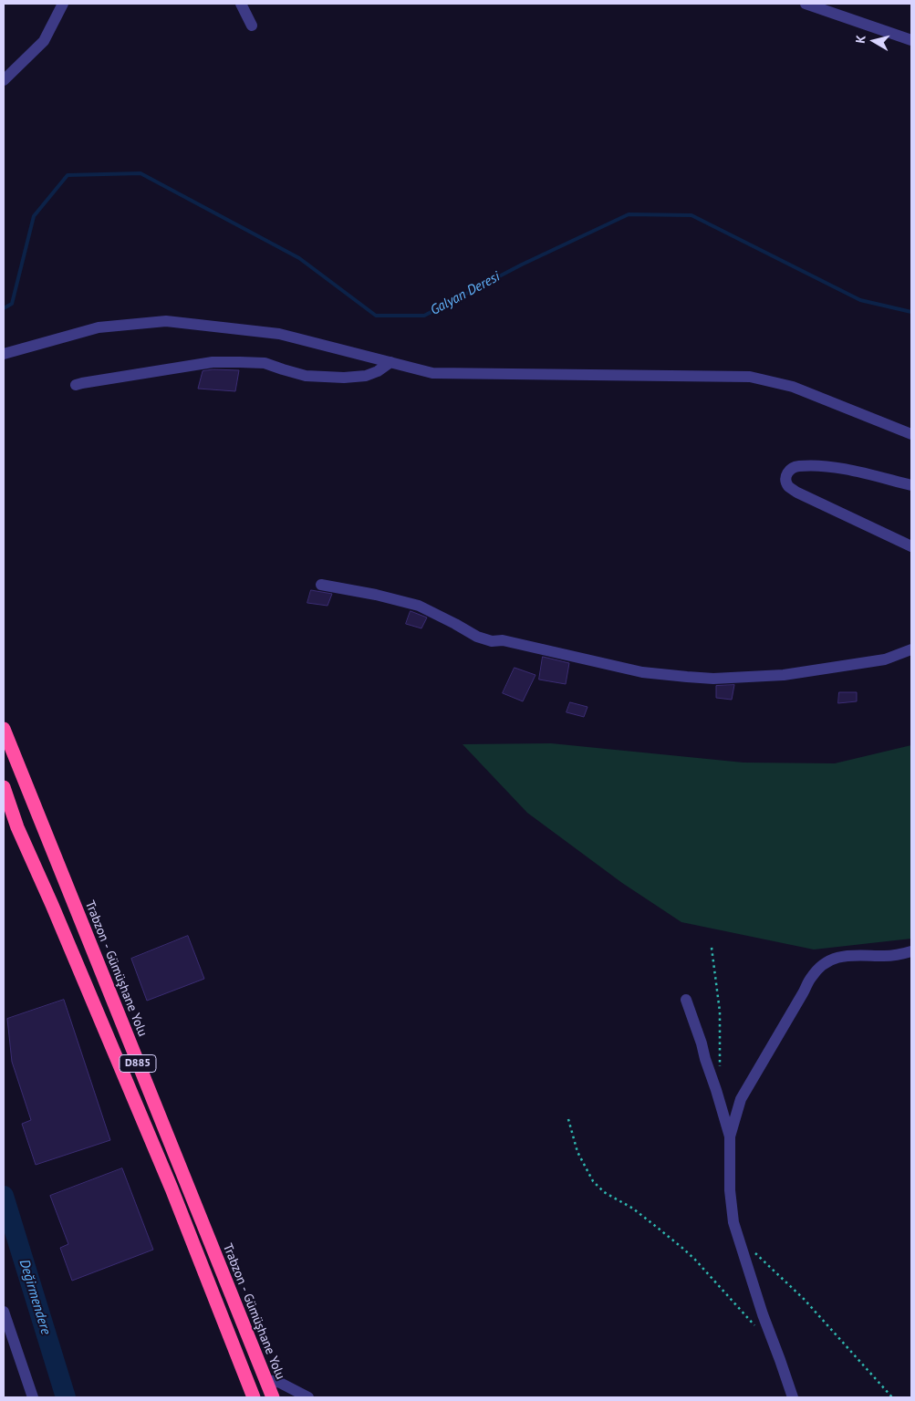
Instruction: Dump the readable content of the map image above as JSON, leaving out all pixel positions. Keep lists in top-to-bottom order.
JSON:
{
  "streets": {
    "highway": ["Trabzon - Gümüşhane Yolu", "D885"]
  },
  "water": ["Galyan Deresi", "Değirmendere"],
  "north": "left"
}
